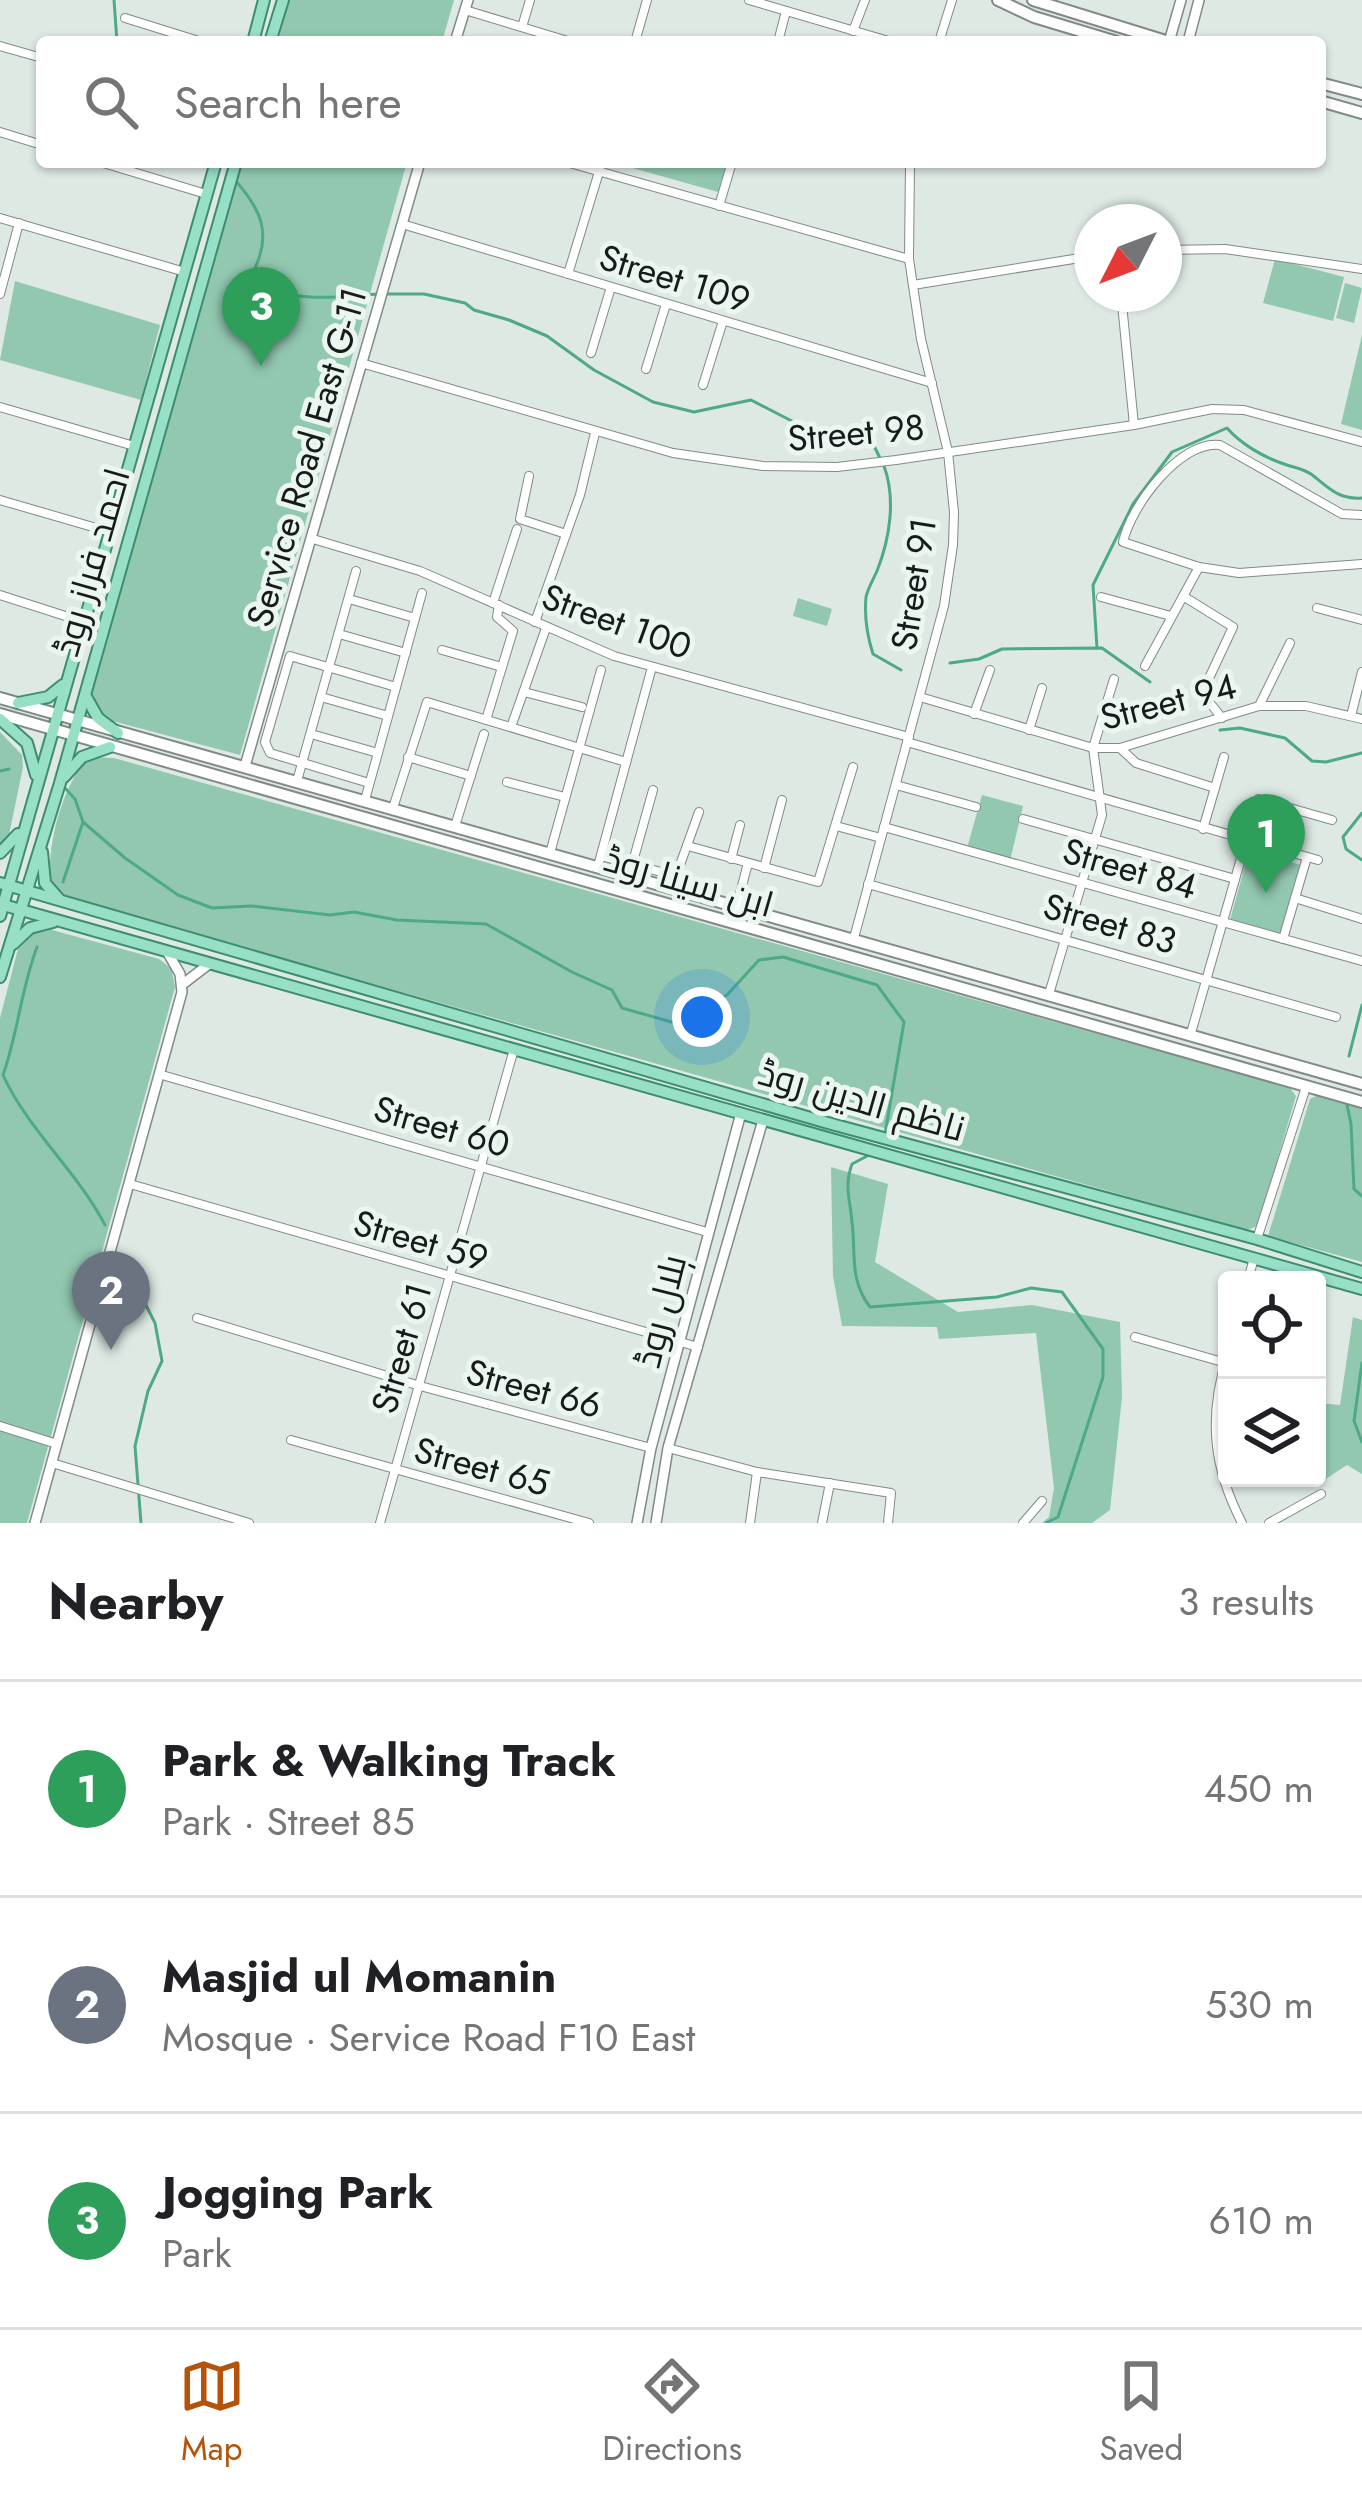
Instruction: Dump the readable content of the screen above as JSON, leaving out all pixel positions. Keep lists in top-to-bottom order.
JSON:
{
  "streets": {
    "main road": ["احمد فراز روڈ", "ابن سینا روڈ", "ناظم الدین روڈ"],
    "street": [
      "Street 109",
      "Street 98",
      "Service Road East G-11",
      "Street 91",
      "Street 100",
      "Street 94",
      "Street 84",
      "Street 83",
      "Street 60",
      "Street 59",
      "ہلال روڈ",
      "Street 61",
      "Street 66",
      "Street 65"
    ]
  },
  "crossings": [
    ["Street 109", "Service Road East G-11"],
    ["Street 109", "Street 91"],
    ["Street 98", "Service Road East G-11"],
    ["Street 98", "Street 91"],
    ["Service Road East G-11", "Street 100"],
    ["Service Road East G-11", "ابن سینا روڈ"],
    ["احمد فراز روڈ", "ابن سینا روڈ"],
    ["احمد فراز روڈ", "ناظم الدین روڈ"],
    ["Street 91", "Street 100"],
    ["Street 91", "Street 94"],
    ["Street 91", "Street 84"],
    ["Street 91", "ابن سینا روڈ"],
    ["Street 91", "Street 83"],
    ["ناظم الدین روڈ", "ہلال روڈ"],
    ["ناظم الدین روڈ", "Street 61"],
    ["Street 60", "ہلال روڈ"],
    ["Street 60", "Street 61"],
    ["Street 59", "ہلال روڈ"],
    ["Street 59", "Street 61"],
    ["ہلال روڈ", "Street 66"],
    ["Street 61", "Street 66"],
    ["Street 61", "Street 65"]
  ],
  "north": "bottom left",
  "page": {
    "search": "Search here",
    "pins": ["3", "1", "2"],
    "heading": ["Nearby", "3 results"],
    "list": [
      {
        "mark": "1",
        "name": "Park & Walking Track",
        "note": "Park · Street 85",
        "value": "450 m"
      },
      {
        "mark": "2",
        "name": "Masjid ul Momanin",
        "note": "Mosque · Service Road F10 East",
        "value": "530 m"
      },
      {
        "mark": "3",
        "name": "Jogging Park",
        "note": "Park",
        "value": "610 m"
      }
    ],
    "nav": ["Map", "Directions", "Saved"]
  }
}
